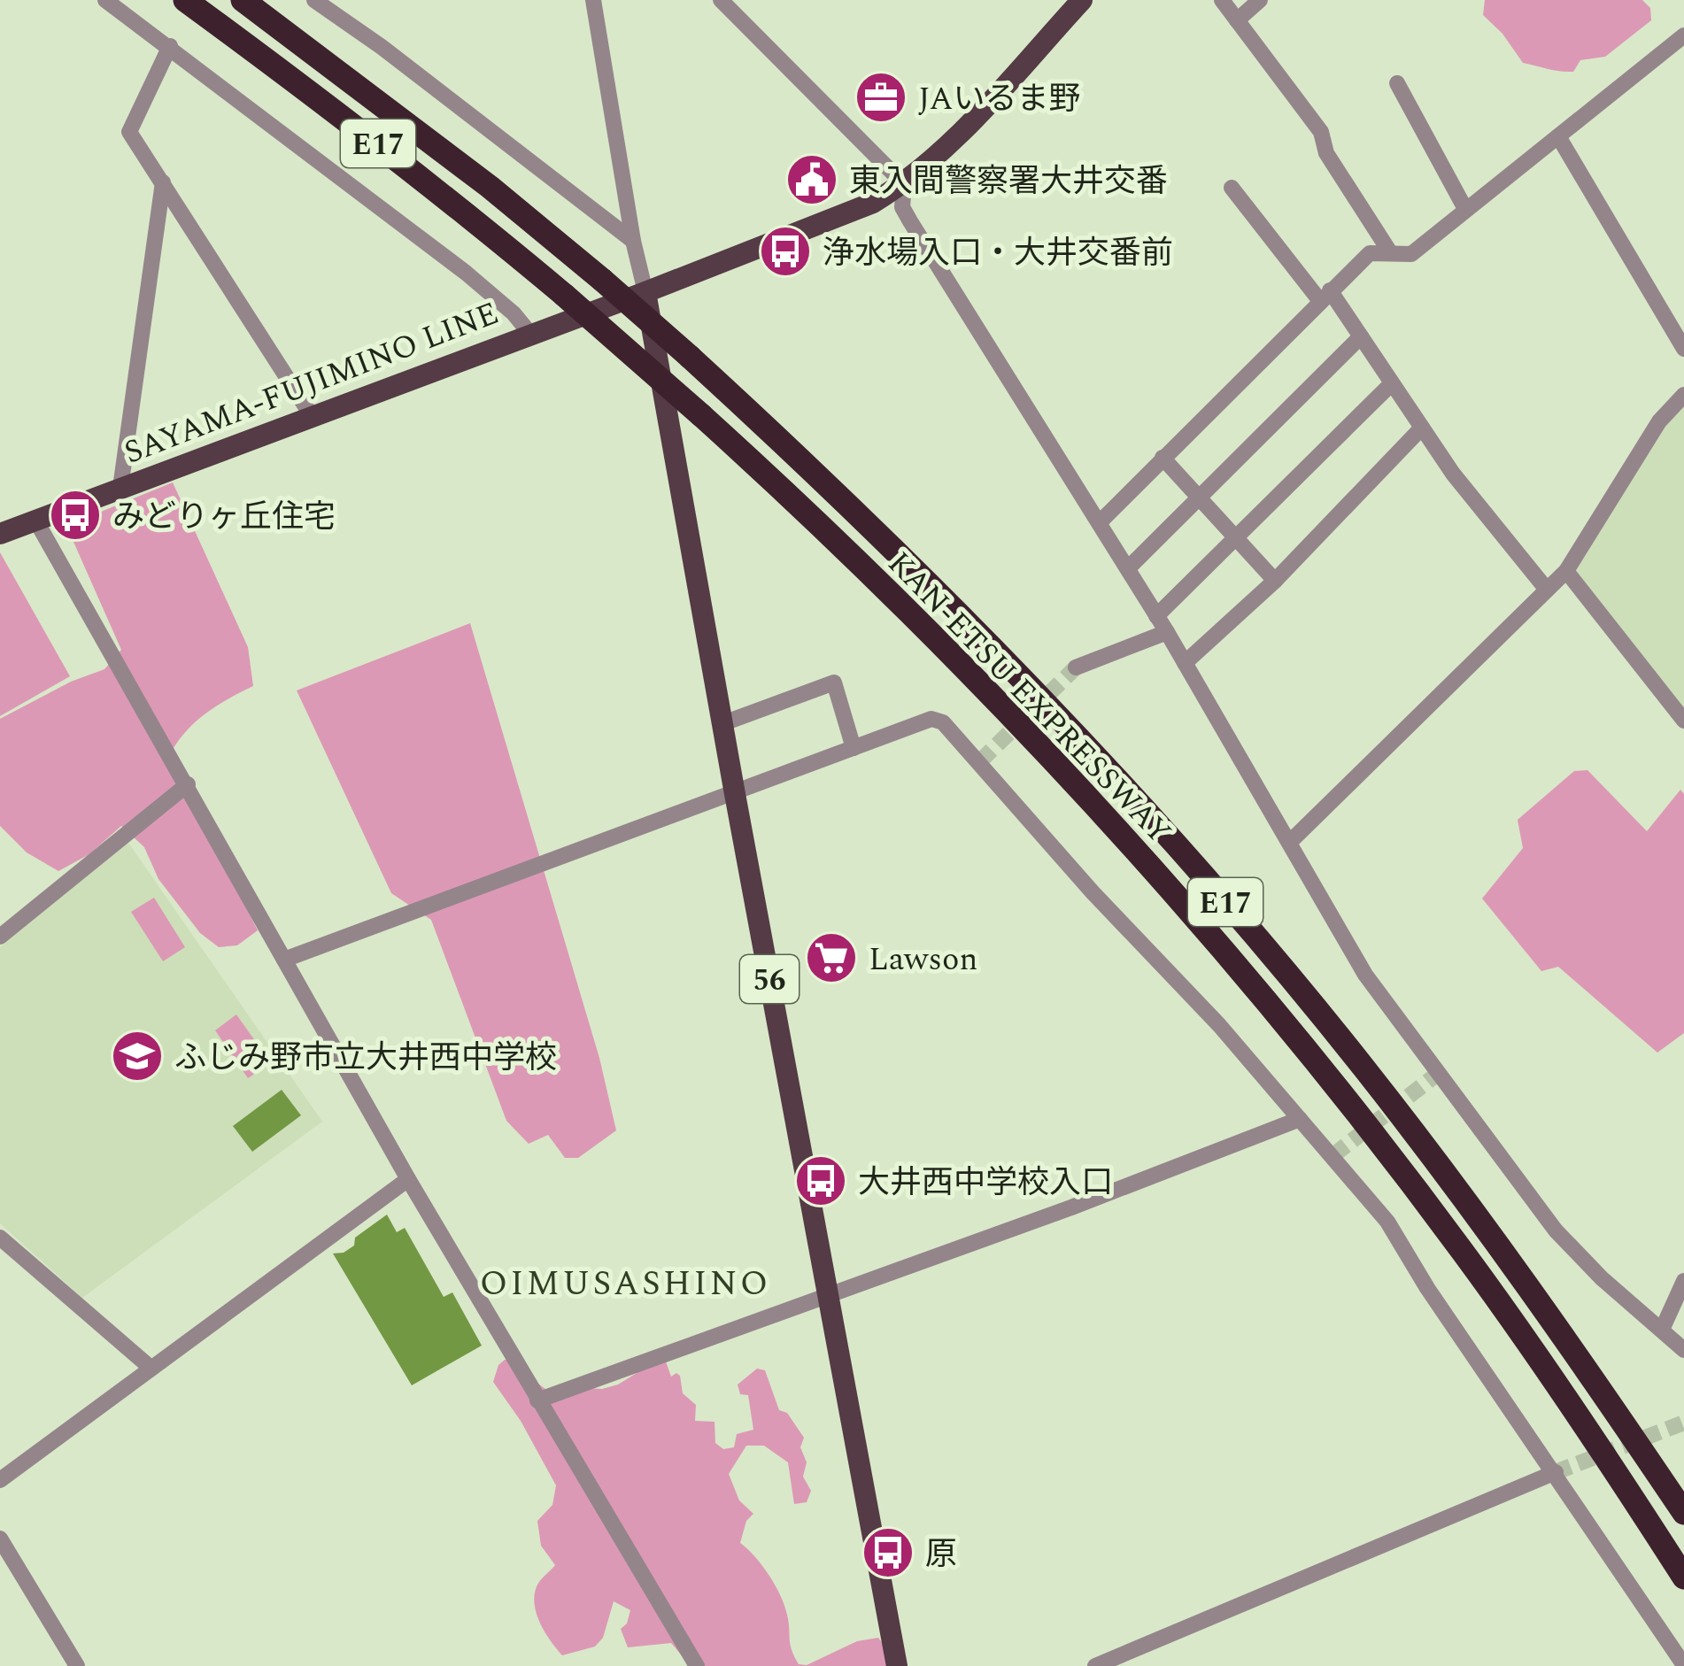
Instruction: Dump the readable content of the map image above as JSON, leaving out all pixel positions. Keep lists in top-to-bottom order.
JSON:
{
  "streets": {
    "highway": ["E17", "KAN-ETSU EXPRESSWAY"],
    "main road": ["SAYAMA-FUJIMINO LINE", "56"]
  },
  "crossings": [
    ["SAYAMA-FUJIMINO LINE", "56"]
  ],
  "districts": ["OIMUSASHINO"],
  "places": {
    "office": ["JAいるま野"],
    "public building": ["東入間警察署大井交番"],
    "bus stop": [
      "浄水場入口・大井交番前",
      "みどりヶ丘住宅",
      "大井西中学校入口",
      "原"
    ],
    "supermarket": ["Lawson"],
    "school or university": ["ふじみ野市立大井西中学校"]
  }
}
